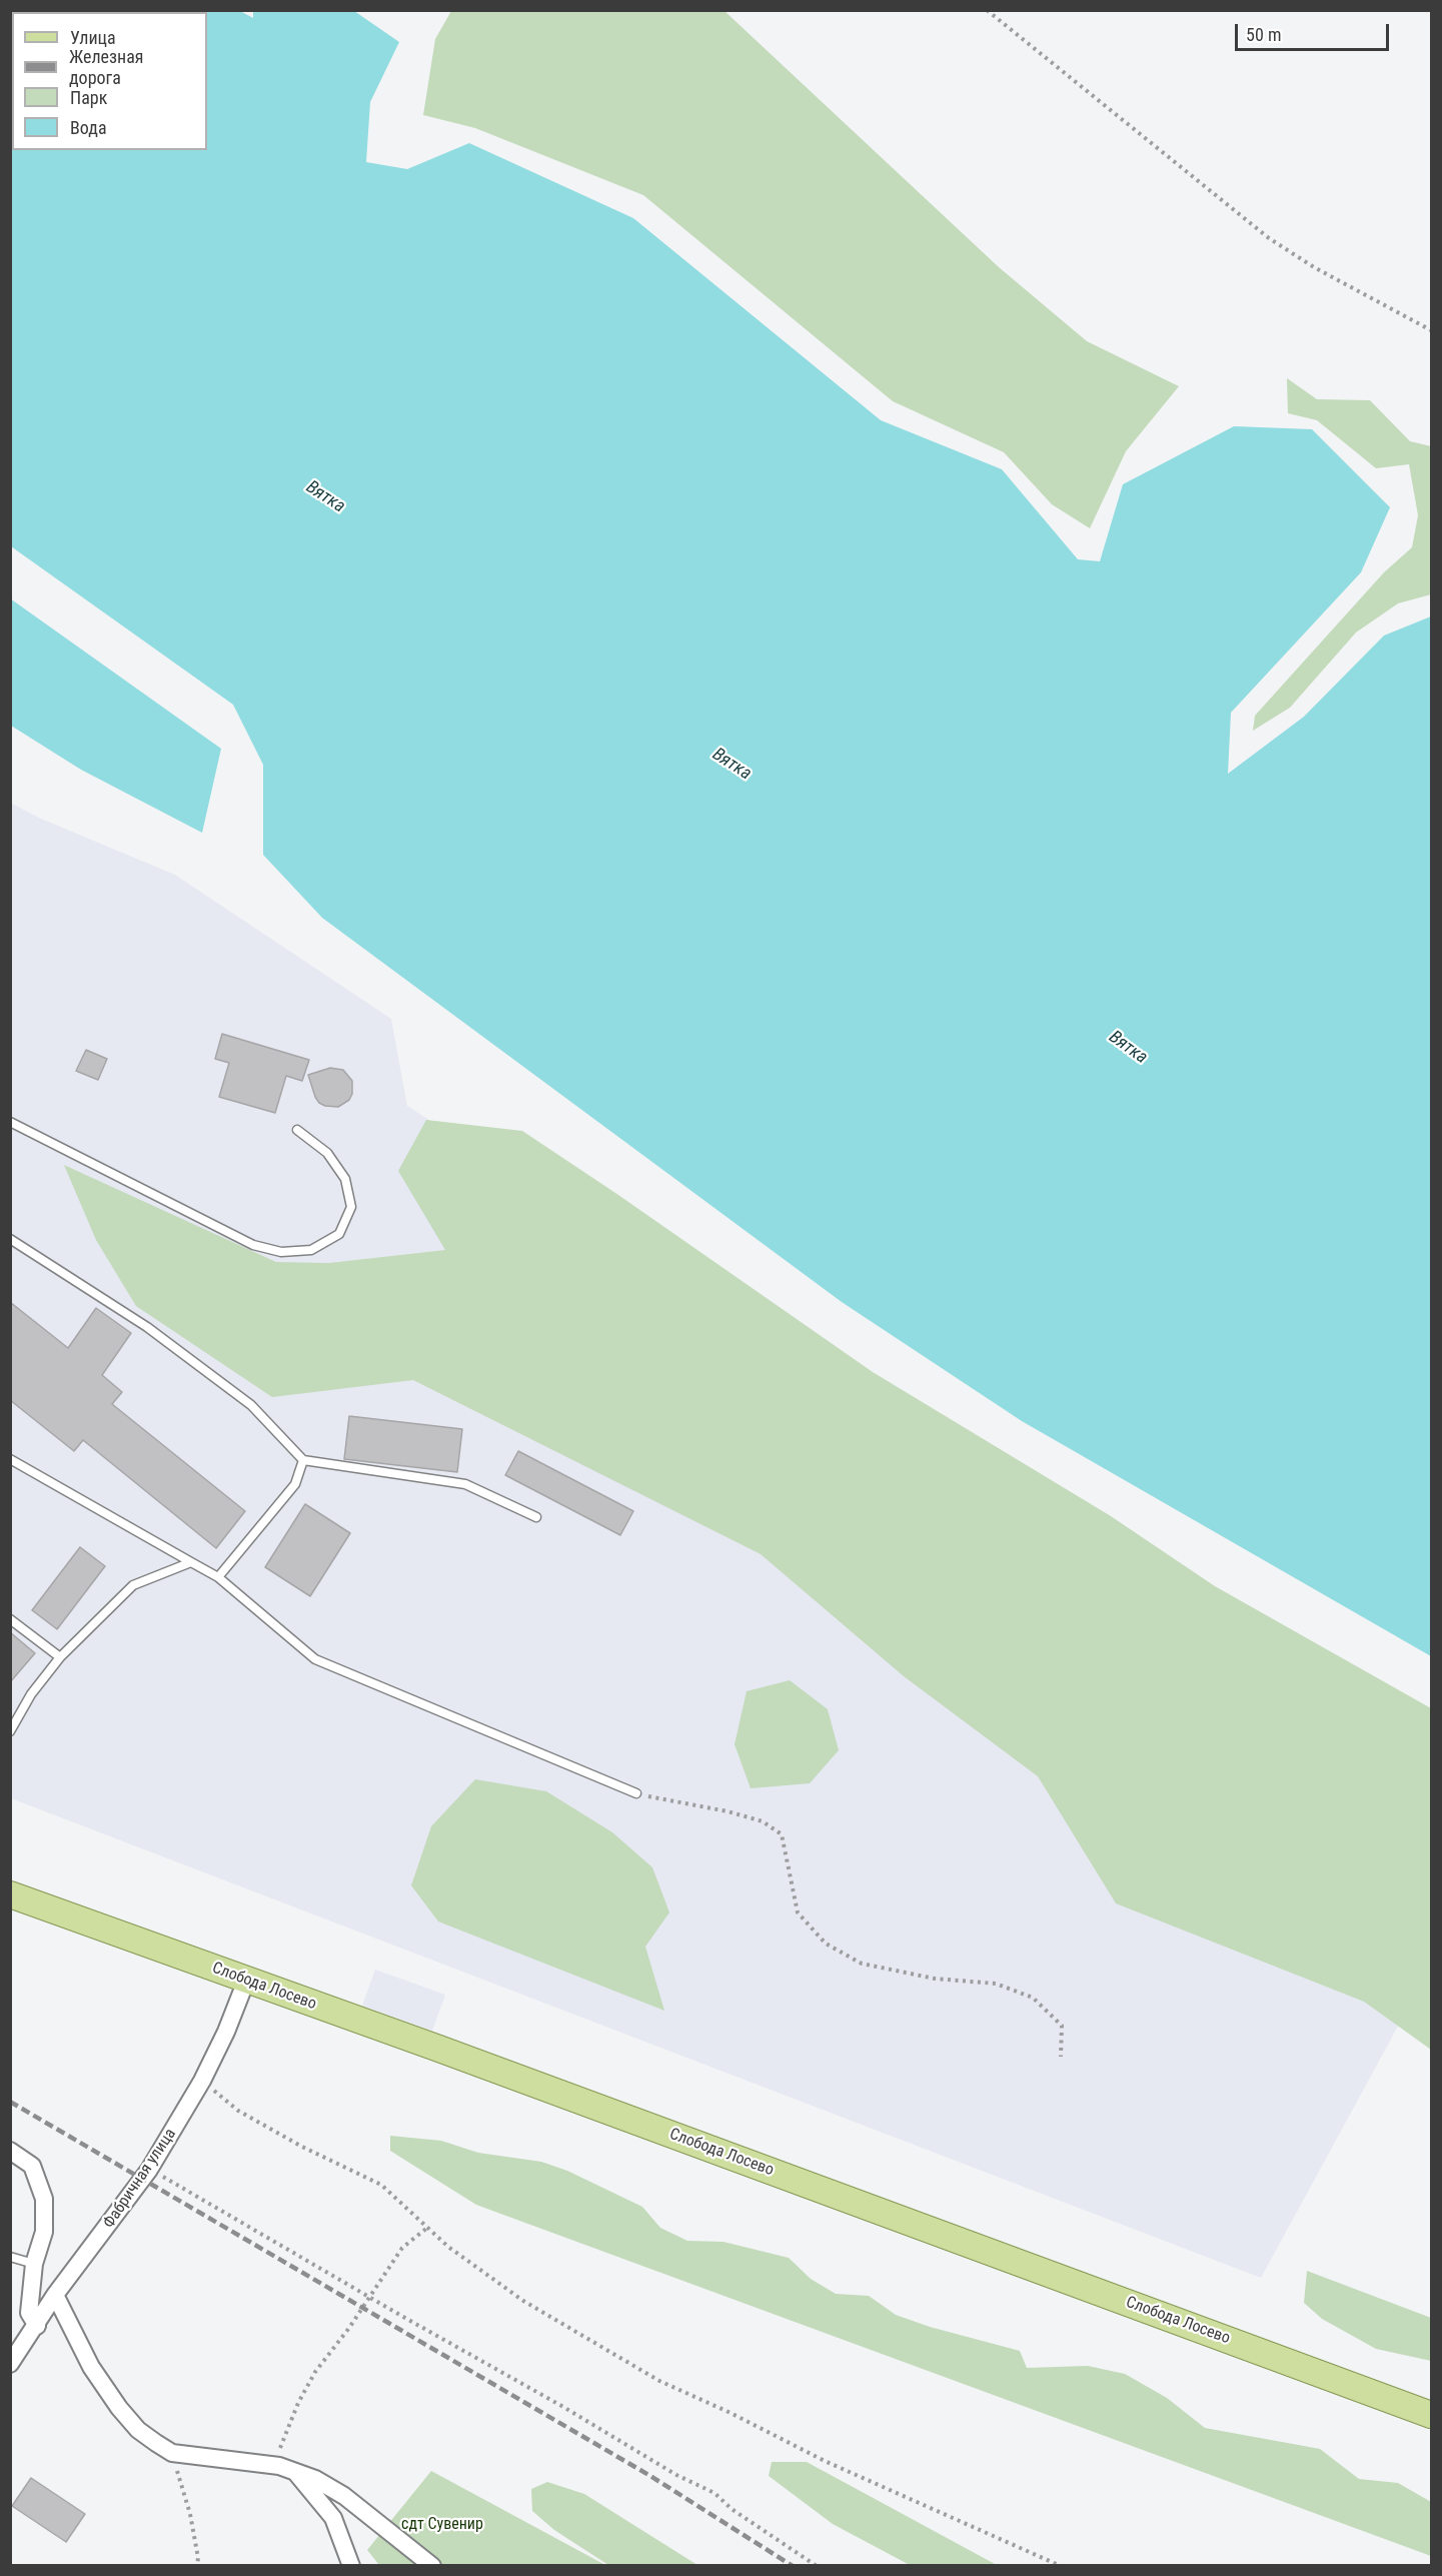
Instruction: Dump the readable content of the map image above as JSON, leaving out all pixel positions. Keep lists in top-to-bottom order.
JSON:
{
  "streets": {
    "main road": ["Слобода Лосево"],
    "street": ["Фабричная улица"]
  },
  "crossings": [
    ["Слобода Лосево", "Фабричная улица"]
  ],
  "water": ["Вятка"],
  "parks": ["сдт Сувенир"],
  "legend": [
    "Улица",
    "Железная дорога",
    "Парк",
    "Вода"
  ],
  "scale_bar": "50 m"
}
